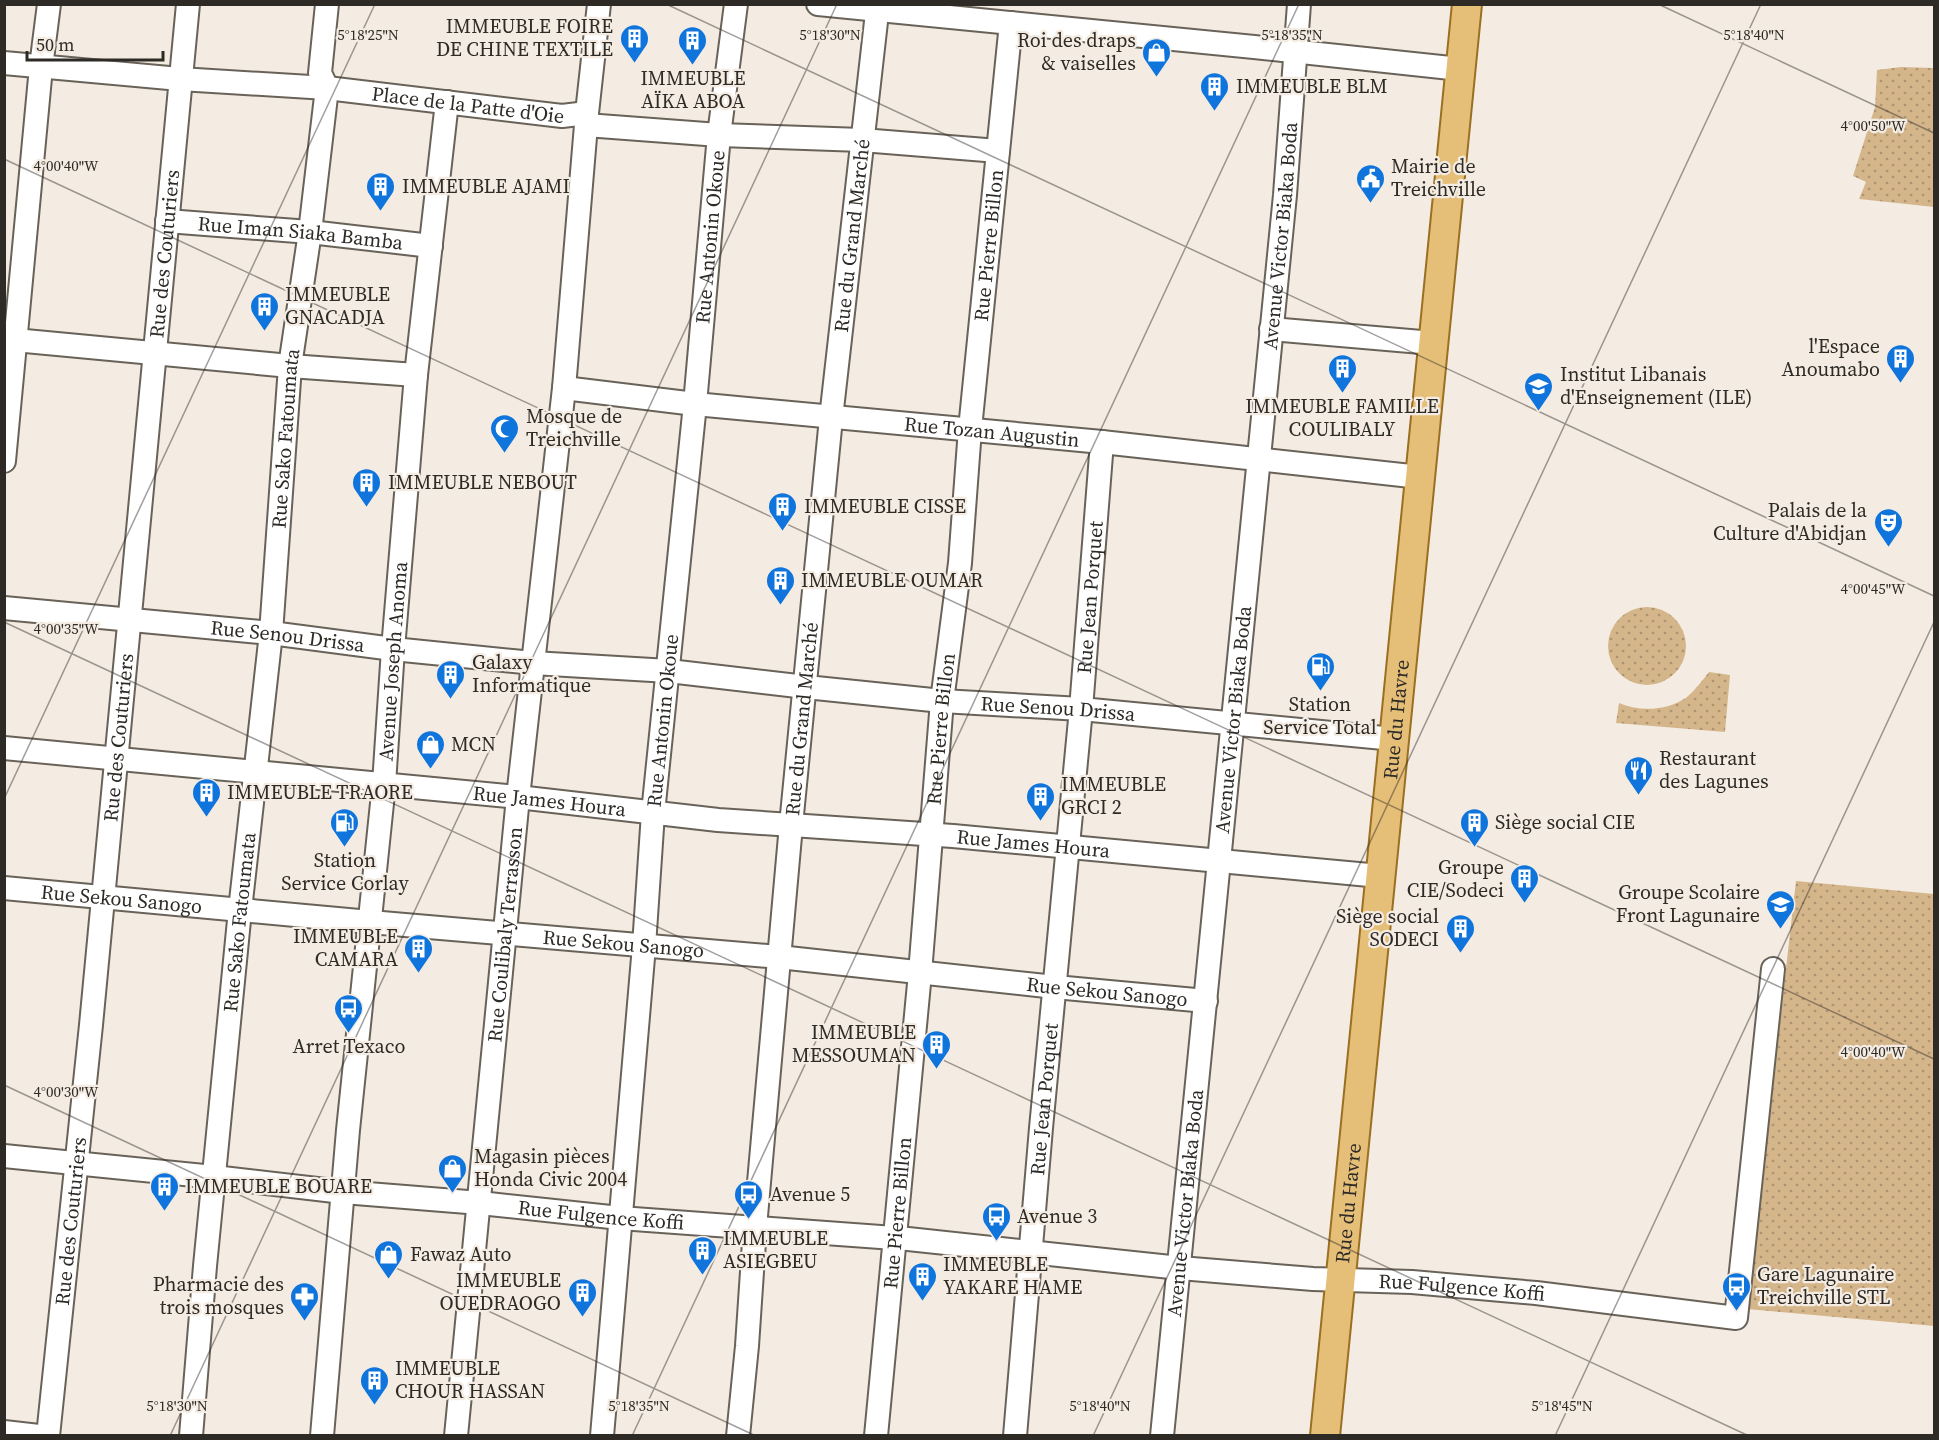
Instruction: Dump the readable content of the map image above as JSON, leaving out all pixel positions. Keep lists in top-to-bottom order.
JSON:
{
  "streets": {
    "main road": ["Rue du Havre"],
    "street": [
      "Place de la Patte d'Oie",
      "Rue Iman Siaka Bamba",
      "Rue Antonin Okoue",
      "Rue du Grand Marché",
      "Avenue Victor Biaka Boda",
      "Rue Pierre Billon",
      "Rue des Couturiers",
      "Rue Tozan Augustin",
      "Rue Sako Fatoumata",
      "Rue Jean Porquet",
      "Rue Senou Drissa",
      "Avenue Joseph Anoma",
      "Rue James Houra",
      "Rue Sekou Sanogo",
      "Rue Coulibaly Terrasson",
      "Rue Fulgence Koffi"
    ]
  },
  "crossings": [
    ["Place de la Patte d'Oie", "Rue des Couturiers"],
    ["Place de la Patte d'Oie", "Rue Sako Fatoumata"],
    ["Place de la Patte d'Oie", "Avenue Joseph Anoma"],
    ["Place de la Patte d'Oie", "Rue Coulibaly Terrasson"],
    ["Rue Iman Siaka Bamba", "Rue des Couturiers"],
    ["Rue Iman Siaka Bamba", "Rue Sako Fatoumata"],
    ["Rue Iman Siaka Bamba", "Avenue Joseph Anoma"],
    ["Rue Antonin Okoue", "Rue Tozan Augustin"],
    ["Rue Antonin Okoue", "Rue Senou Drissa"],
    ["Rue Antonin Okoue", "Rue James Houra"],
    ["Rue Antonin Okoue", "Rue Sekou Sanogo"],
    ["Rue Antonin Okoue", "Rue Fulgence Koffi"],
    ["Rue du Grand Marché", "Rue Tozan Augustin"],
    ["Rue du Grand Marché", "Rue Senou Drissa"],
    ["Rue du Grand Marché", "Rue James Houra"],
    ["Rue du Grand Marché", "Rue Sekou Sanogo"],
    ["Rue du Grand Marché", "Rue Fulgence Koffi"],
    ["Avenue Victor Biaka Boda", "Rue Tozan Augustin"],
    ["Avenue Victor Biaka Boda", "Rue Senou Drissa"],
    ["Avenue Victor Biaka Boda", "Rue James Houra"],
    ["Avenue Victor Biaka Boda", "Rue Sekou Sanogo"],
    ["Avenue Victor Biaka Boda", "Rue Fulgence Koffi"],
    ["Rue Pierre Billon", "Rue Tozan Augustin"],
    ["Rue Pierre Billon", "Rue Senou Drissa"],
    ["Rue Pierre Billon", "Rue James Houra"],
    ["Rue Pierre Billon", "Rue Sekou Sanogo"],
    ["Rue Pierre Billon", "Rue Fulgence Koffi"],
    ["Rue des Couturiers", "Rue Senou Drissa"],
    ["Rue des Couturiers", "Rue James Houra"],
    ["Rue des Couturiers", "Rue Sekou Sanogo"],
    ["Rue des Couturiers", "Rue Fulgence Koffi"],
    ["Rue Tozan Augustin", "Rue Jean Porquet"],
    ["Rue Tozan Augustin", "Rue du Havre"],
    ["Rue Tozan Augustin", "Rue Coulibaly Terrasson"],
    ["Rue Sako Fatoumata", "Rue Senou Drissa"],
    ["Rue Sako Fatoumata", "Rue James Houra"],
    ["Rue Sako Fatoumata", "Rue Sekou Sanogo"],
    ["Rue Sako Fatoumata", "Rue Fulgence Koffi"],
    ["Rue Jean Porquet", "Rue Senou Drissa"],
    ["Rue Jean Porquet", "Rue James Houra"],
    ["Rue Jean Porquet", "Rue Sekou Sanogo"],
    ["Rue Jean Porquet", "Rue Fulgence Koffi"],
    ["Rue Senou Drissa", "Avenue Joseph Anoma"],
    ["Rue Senou Drissa", "Rue du Havre"],
    ["Rue Senou Drissa", "Rue Coulibaly Terrasson"],
    ["Avenue Joseph Anoma", "Rue James Houra"],
    ["Avenue Joseph Anoma", "Rue Sekou Sanogo"],
    ["Avenue Joseph Anoma", "Rue Fulgence Koffi"],
    ["Rue du Havre", "Rue James Houra"],
    ["Rue du Havre", "Rue Fulgence Koffi"],
    ["Rue James Houra", "Rue Coulibaly Terrasson"],
    ["Rue Sekou Sanogo", "Rue Coulibaly Terrasson"],
    ["Rue Coulibaly Terrasson", "Rue Fulgence Koffi"]
  ],
  "places": {
    "building": [
      "IMMEUBLE FOIRE DE CHINE TEXTILE",
      "IMMEUBLE AÏKA ABOA",
      "IMMEUBLE BLM",
      "IMMEUBLE AJAMI",
      "IMMEUBLE GNACADJA",
      "l'Espace Anoumabo",
      "IMMEUBLE FAMILLE COULIBALY",
      "IMMEUBLE NEBOUT",
      "IMMEUBLE CISSE",
      "IMMEUBLE OUMAR",
      "Galaxy Informatique",
      "IMMEUBLE TRAORE",
      "IMMEUBLE GRCI 2",
      "Siège social CIE",
      "Groupe CIE/Sodeci",
      "Siège social SODECI",
      "IMMEUBLE CAMARA",
      "IMMEUBLE MESSOUMAN",
      "IMMEUBLE BOUARE",
      "IMMEUBLE ASIEGBEU",
      "IMMEUBLE YAKARE HAME",
      "IMMEUBLE OUEDRAOGO",
      "IMMEUBLE CHOUR HASSAN"
    ],
    "shop": [
      "Roi des draps & vaiselles",
      "MCN",
      "Magasin pièces Honda Civic 2004",
      "Fawaz Auto"
    ],
    "public building": ["Mairie de Treichville"],
    "school or university": ["Institut Libanais d'Enseignement (ILE)", "Groupe Scolaire Front Lagunaire"],
    "mosque": ["Mosque de Treichville"],
    "theatre": ["Palais de la Culture d'Abidjan"],
    "fuel station": ["Station Service Total", "Station Service Corlay"],
    "restaurant": ["Restaurant des Lagunes"],
    "bus stop": [
      "Arret Texaco",
      "Avenue 5",
      "Avenue 3",
      "Gare Lagunaire Treichville STL"
    ],
    "pharmacy": ["Pharmacie des trois mosques"]
  },
  "scale_bar": "50 m",
  "coordinates": [
    "5°18'25\"N",
    "5°18'30\"N",
    "5°18'35\"N",
    "5°18'40\"N",
    "4°00'50\"W",
    "4°00'40\"W",
    "4°00'45\"W",
    "4°00'35\"W",
    "4°00'30\"W",
    "5°18'45\"N"
  ]
}
